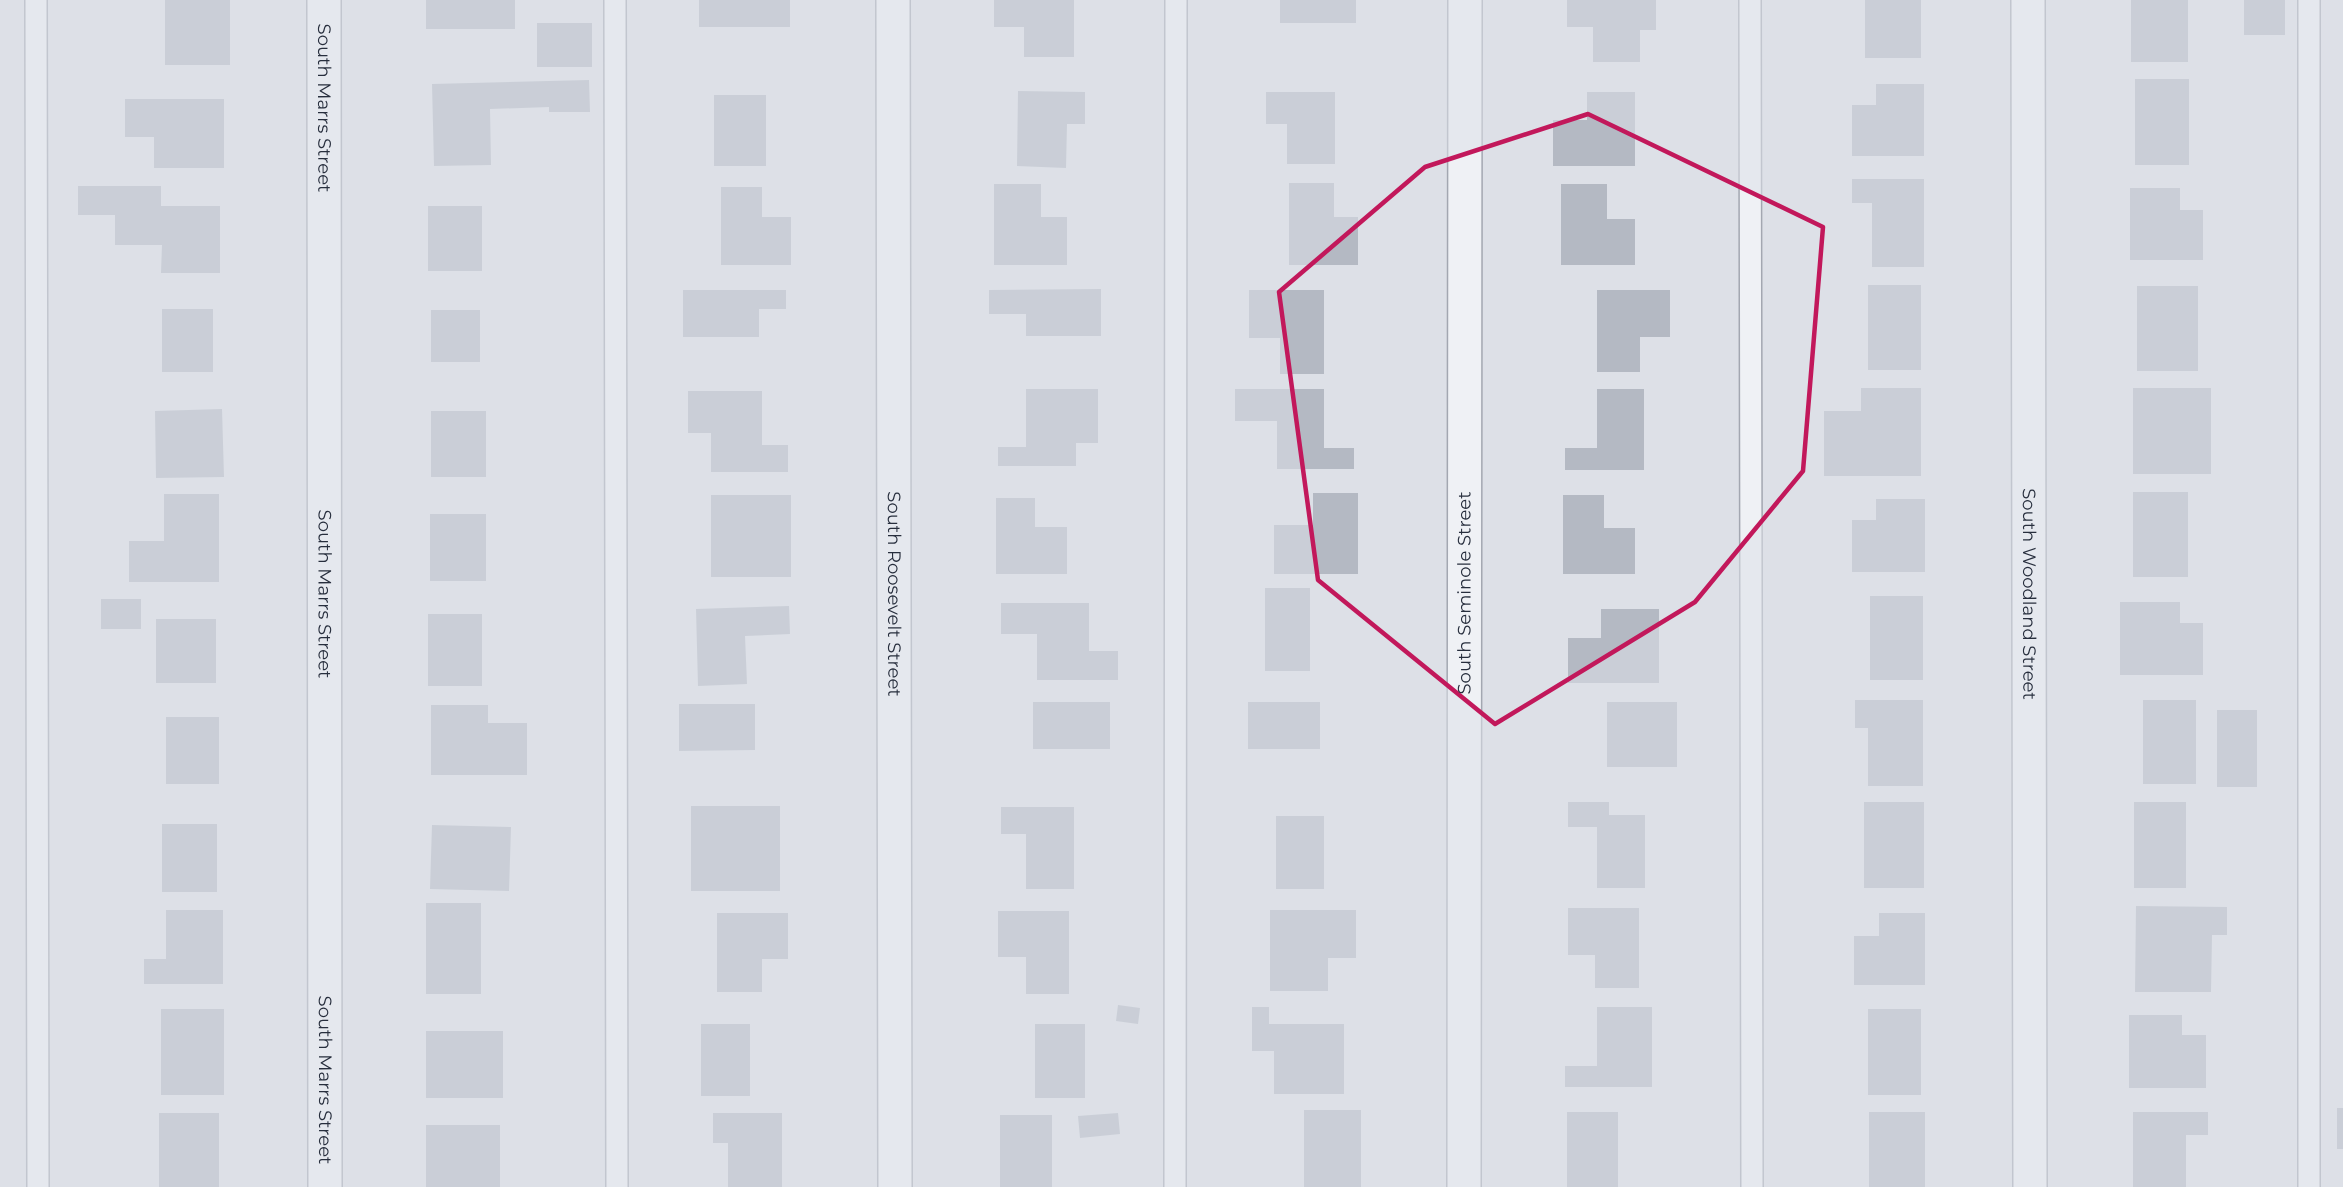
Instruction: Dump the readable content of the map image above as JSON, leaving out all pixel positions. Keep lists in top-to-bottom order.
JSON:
{
  "streets": {
    "street": [
      "South Marrs Street",
      "South Roosevelt Street",
      "South Seminole Street",
      "South Woodland Street"
    ]
  }
}
